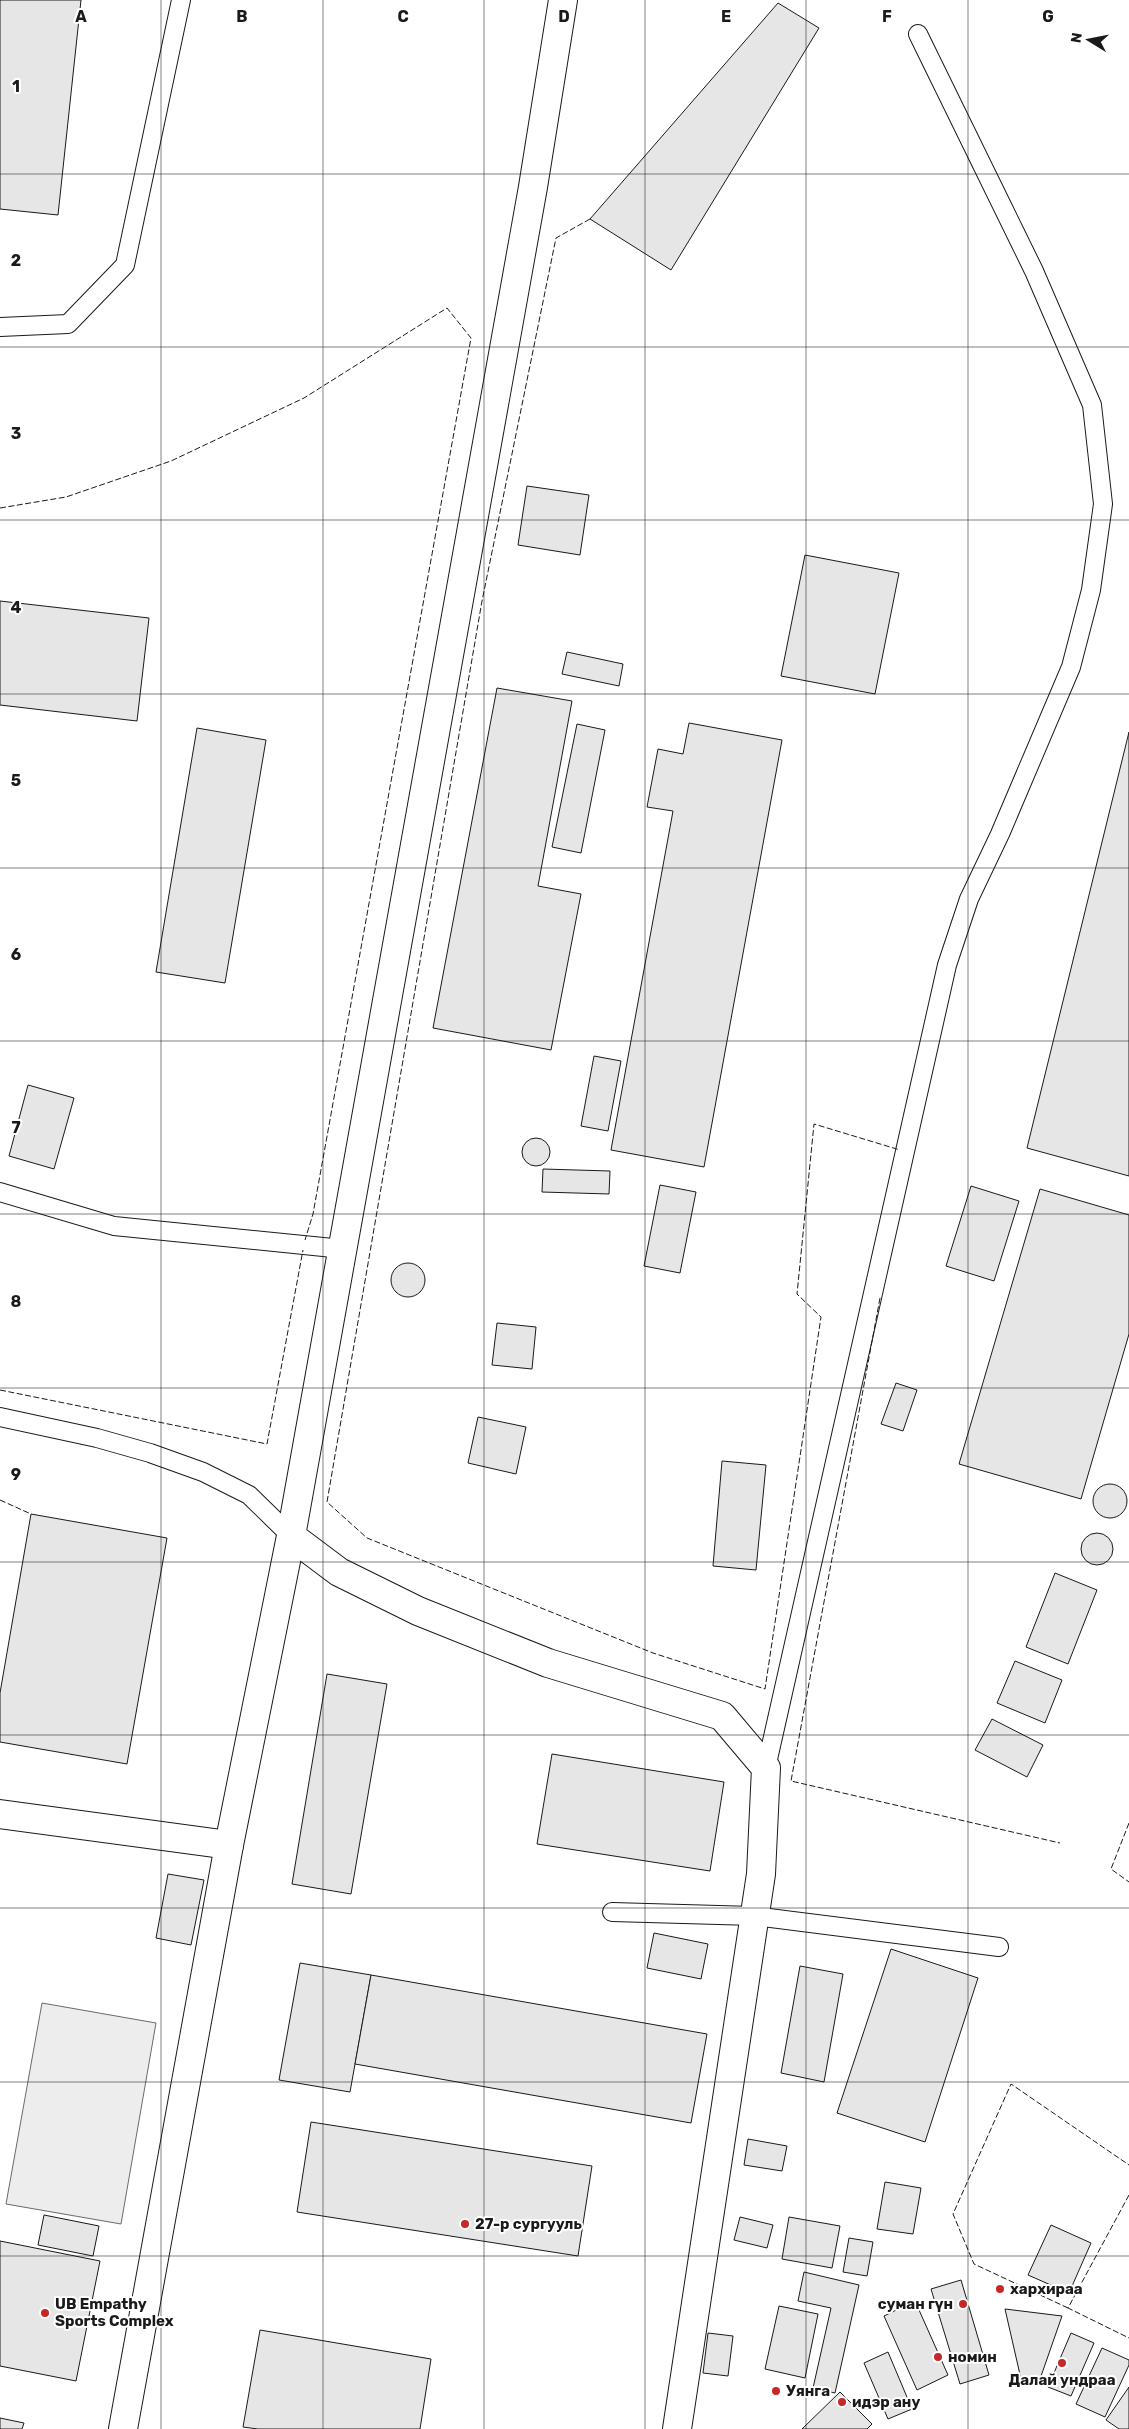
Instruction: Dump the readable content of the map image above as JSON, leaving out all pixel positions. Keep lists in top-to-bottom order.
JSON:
{
  "places": [
    "27-р сургууль",
    "хархираа",
    "суман гүн",
    "UB Empathy Sports Complex",
    "номин",
    "Далай ундраа",
    "Уянга",
    "идэр ану"
  ],
  "north": "left",
  "grid": {
    "columns": [
      "A",
      "B",
      "C",
      "D",
      "E",
      "F",
      "G"
    ],
    "rows": [
      "1",
      "2",
      "3",
      "4",
      "5",
      "6",
      "7",
      "8",
      "9"
    ]
  }
}
